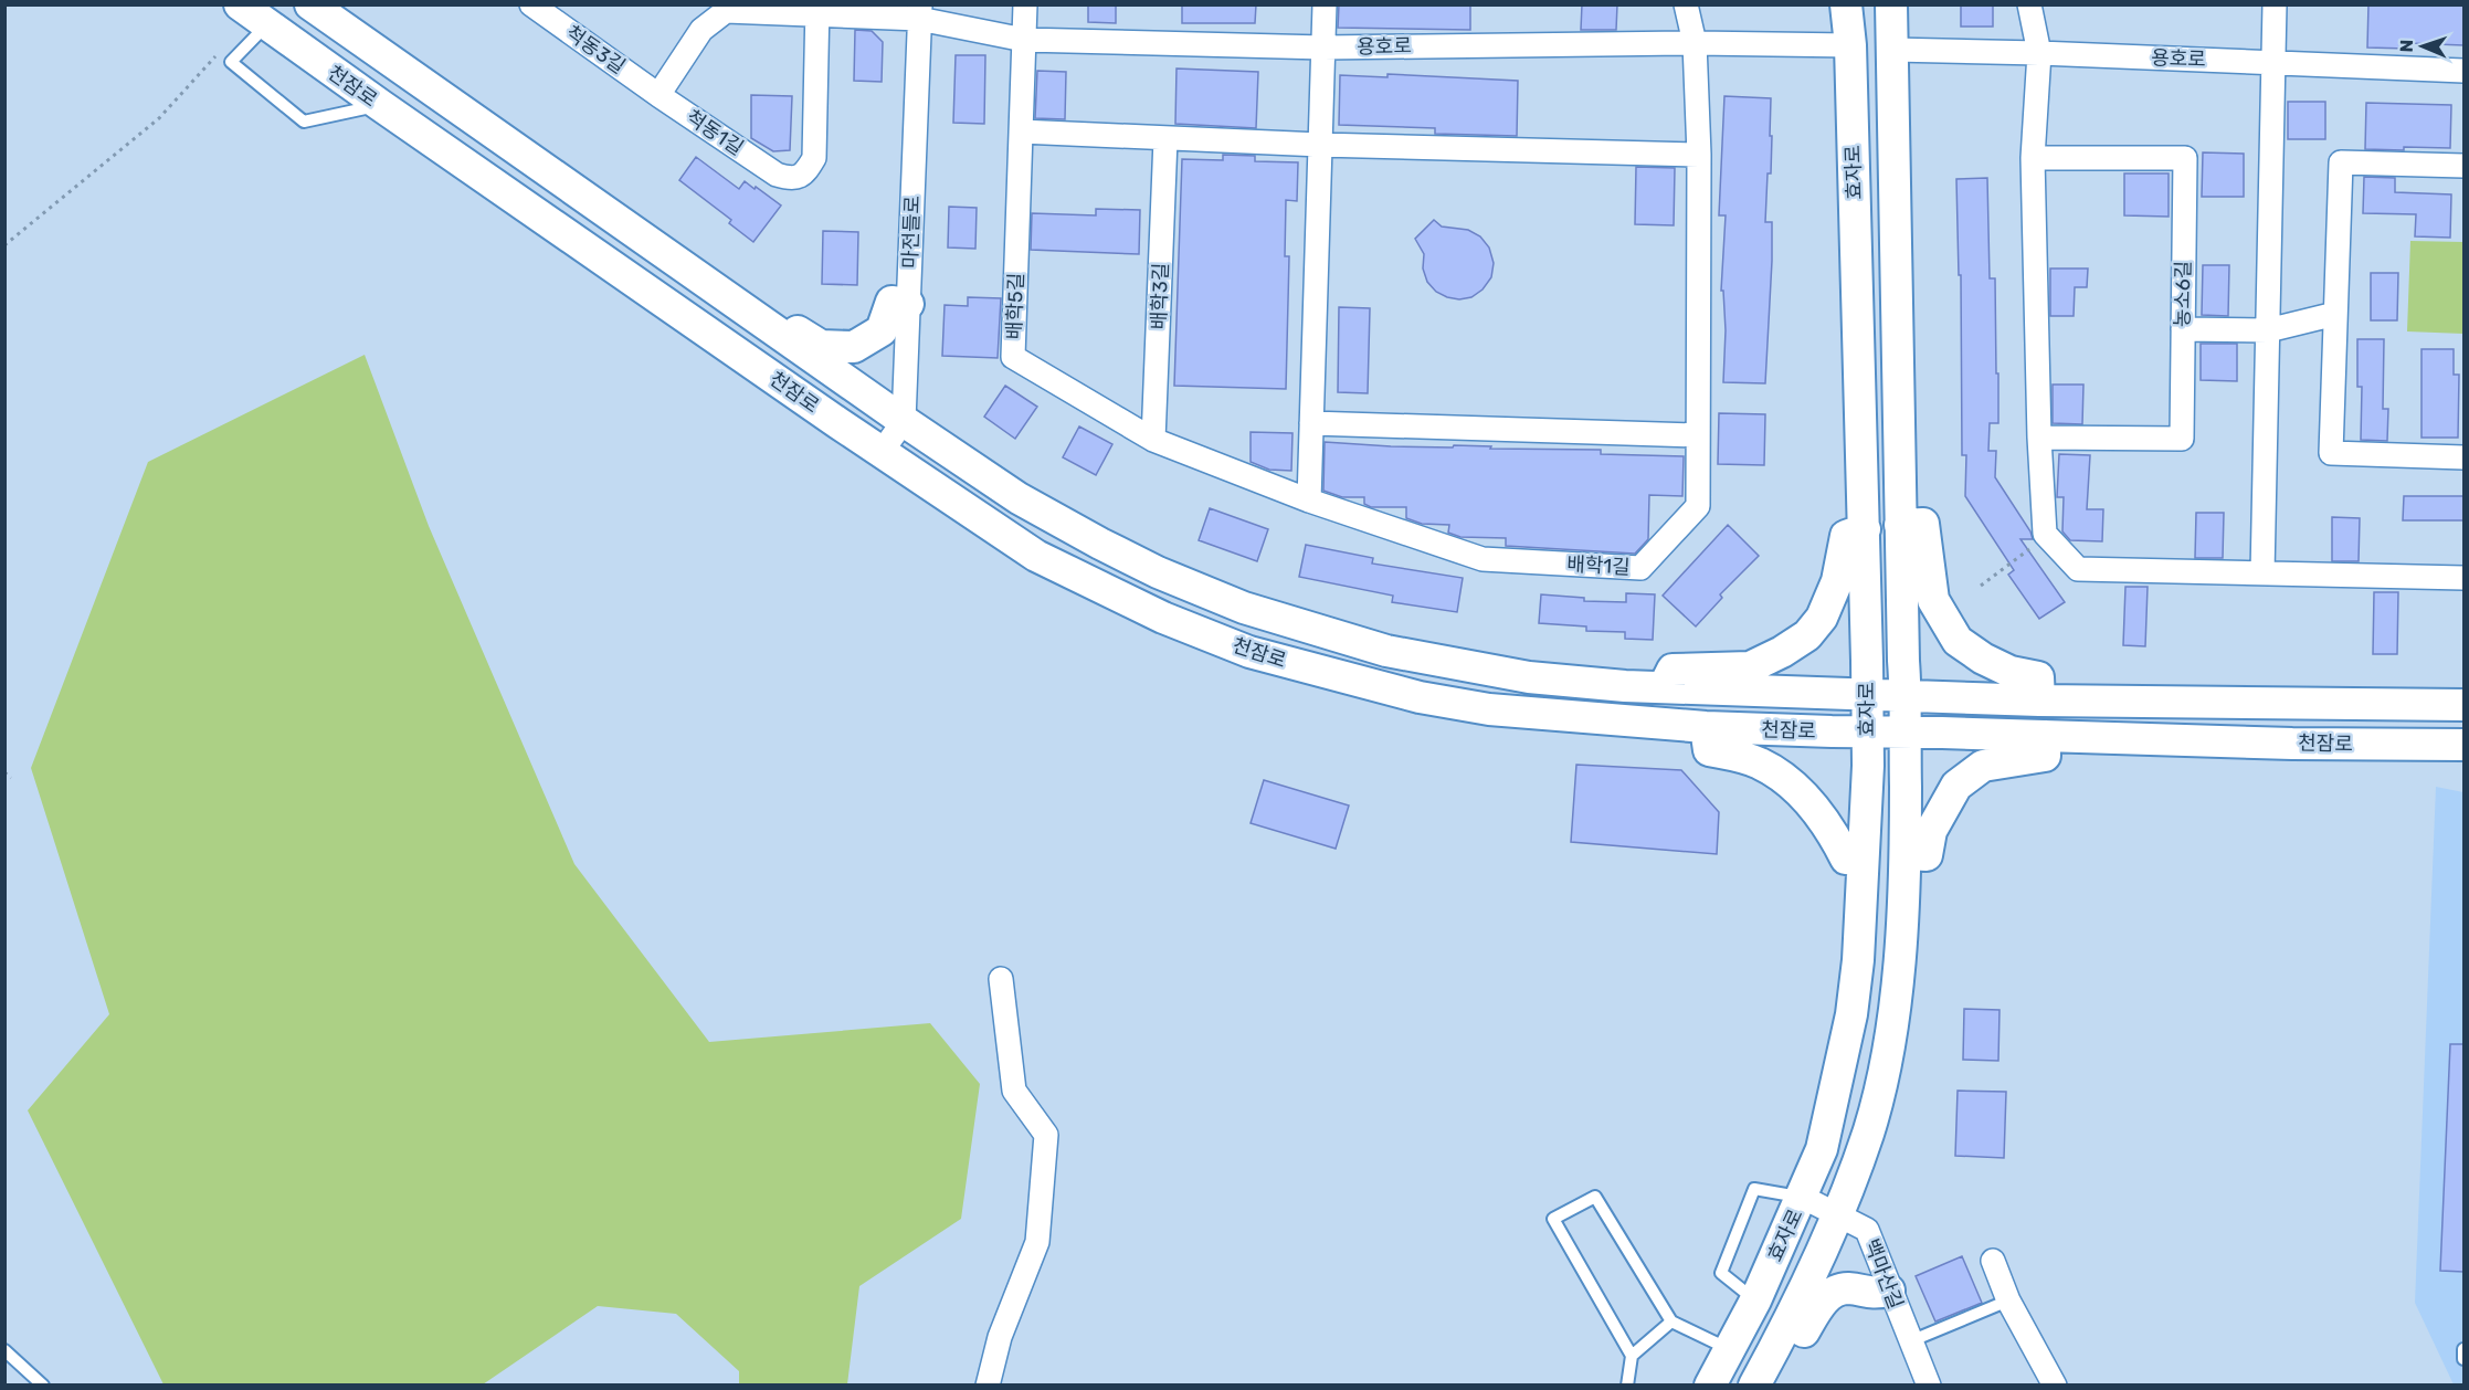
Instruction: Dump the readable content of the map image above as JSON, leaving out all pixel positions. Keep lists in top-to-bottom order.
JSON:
{
  "streets": {
    "street": [
      "용호로",
      "척동3길",
      "천잠로",
      "척동1길",
      "효자로",
      "마전들로",
      "농소6길",
      "배학3길",
      "배학5길",
      "배학1길",
      "백마산길"
    ]
  },
  "crossings": [
    ["용호로", "척동1길"],
    ["용호로", "효자로"],
    ["용호로", "마전들로"],
    ["용호로", "배학5길"],
    ["용호로", "배학1길"],
    ["척동3길", "척동1길"],
    ["천잠로", "효자로"],
    ["천잠로", "마전들로"],
    ["효자로", "백마산길"],
    ["배학3길", "배학5길"]
  ],
  "north": "left"
}
